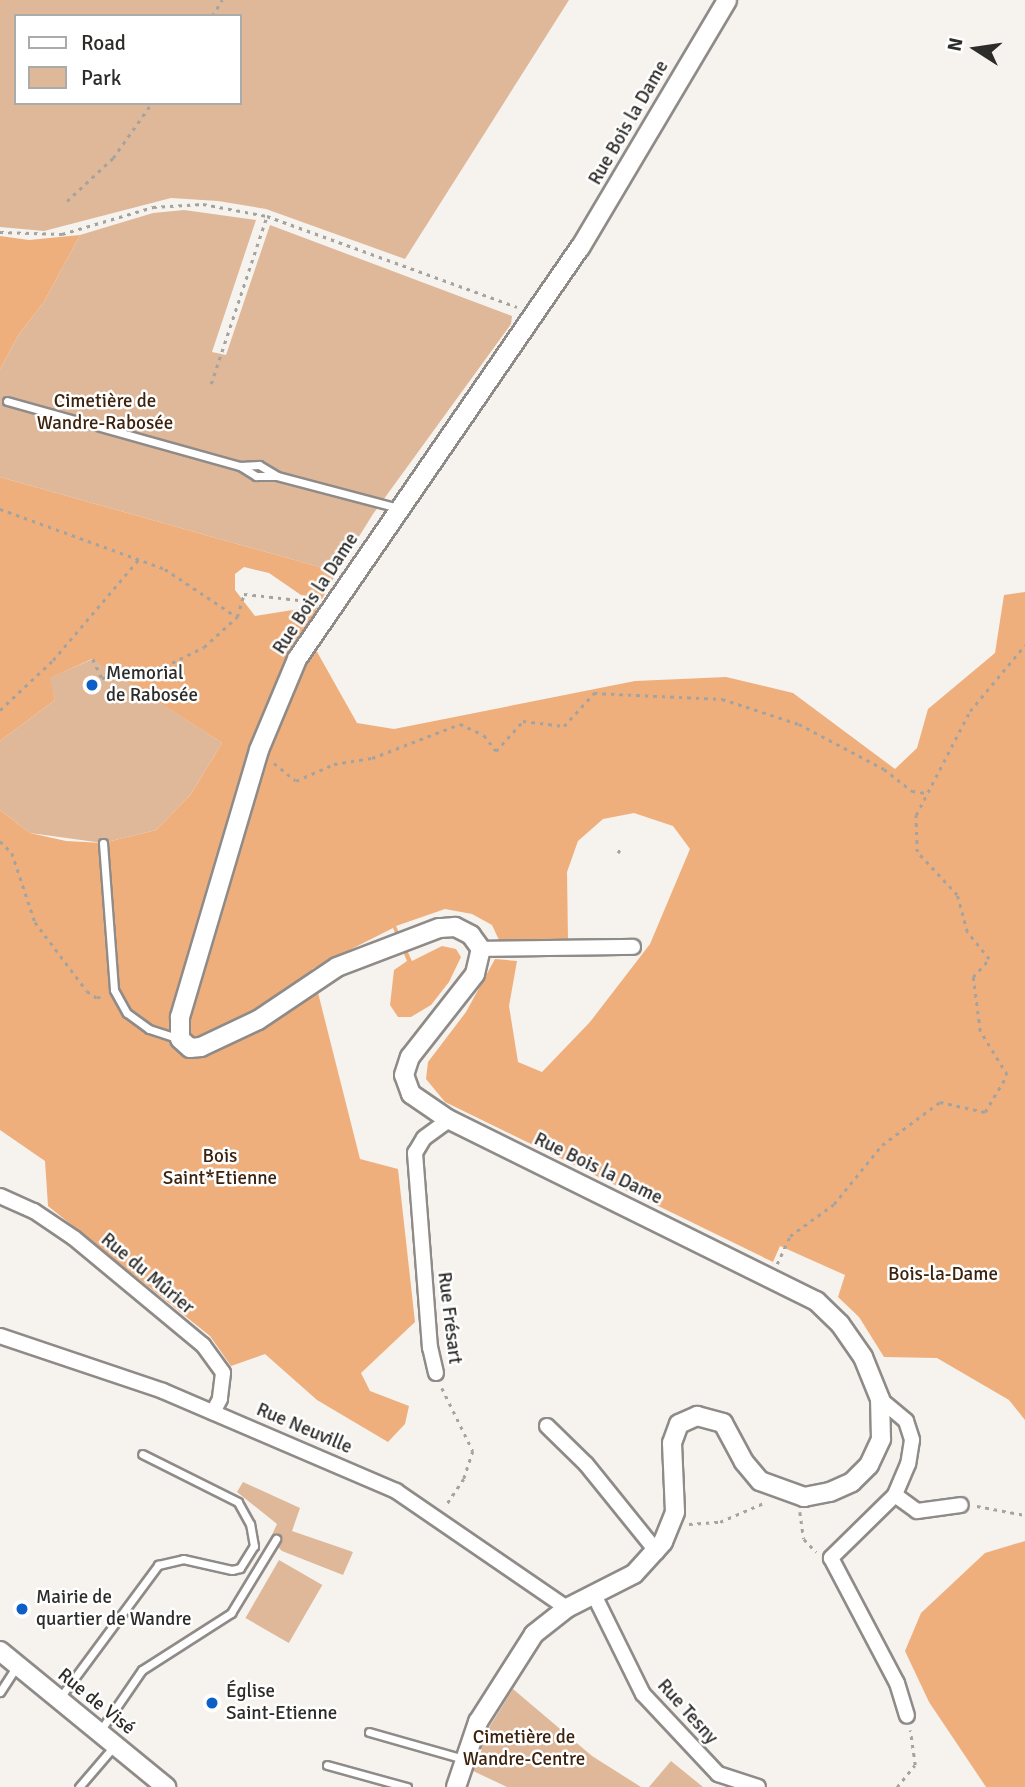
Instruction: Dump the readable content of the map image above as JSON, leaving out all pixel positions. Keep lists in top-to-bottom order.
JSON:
{
  "streets": {
    "street": [
      "Rue Bois la Dame",
      "Rue du Mûrier",
      "Rue Frésart",
      "Rue Neuville",
      "Rue de Visé",
      "Rue Tesny"
    ]
  },
  "crossings": [
    ["Rue Bois la Dame", "Rue Frésart"],
    ["Rue du Mûrier", "Rue Neuville"],
    ["Rue Frésart", "Rue Neuville"]
  ],
  "parks": [
    "Cimetière de Wandre-Rabosée",
    "Bois Saint*Etienne",
    "Bois-la-Dame",
    "Cimetière de Wandre-Centre"
  ],
  "places": ["Memorial de Rabosée", "Mairie de quartier de Wandre", "Église Saint-Etienne"],
  "legend": ["Road", "Park"],
  "north": "left"
}
